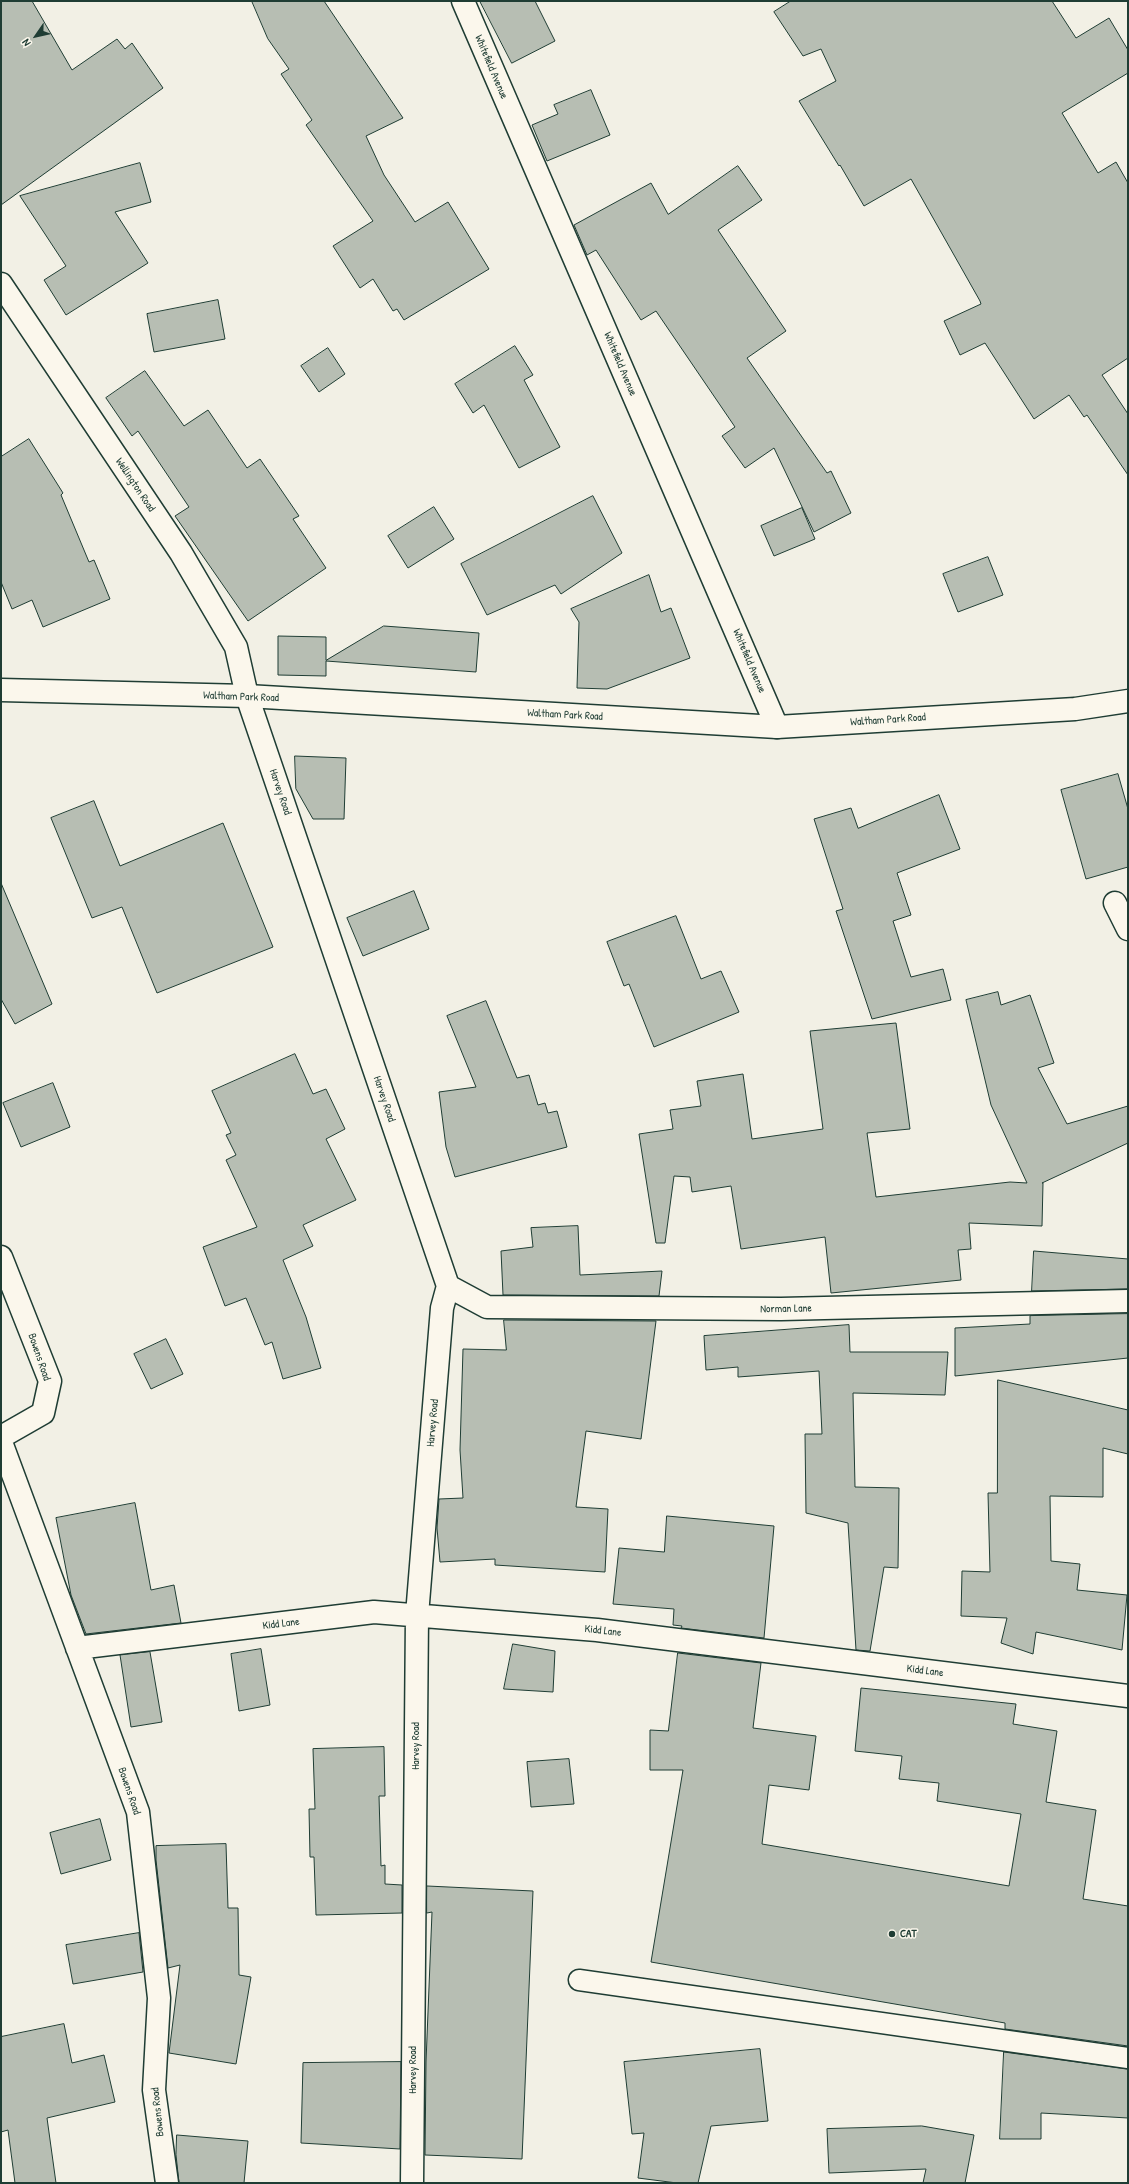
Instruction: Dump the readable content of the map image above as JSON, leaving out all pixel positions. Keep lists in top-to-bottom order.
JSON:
{
  "streets": {
    "street": [
      "Whitefield Avenue",
      "Wellington Road",
      "Waltham Park Road",
      "Harvey Road",
      "Norman Lane",
      "Bowens Road",
      "Kidd Lane"
    ]
  },
  "crossings": [
    ["Whitefield Avenue", "Waltham Park Road"],
    ["Wellington Road", "Waltham Park Road"],
    ["Wellington Road", "Harvey Road"],
    ["Waltham Park Road", "Harvey Road"],
    ["Harvey Road", "Norman Lane"],
    ["Harvey Road", "Kidd Lane"],
    ["Bowens Road", "Kidd Lane"]
  ],
  "places": ["CAT"],
  "north": "bottom left"
}
